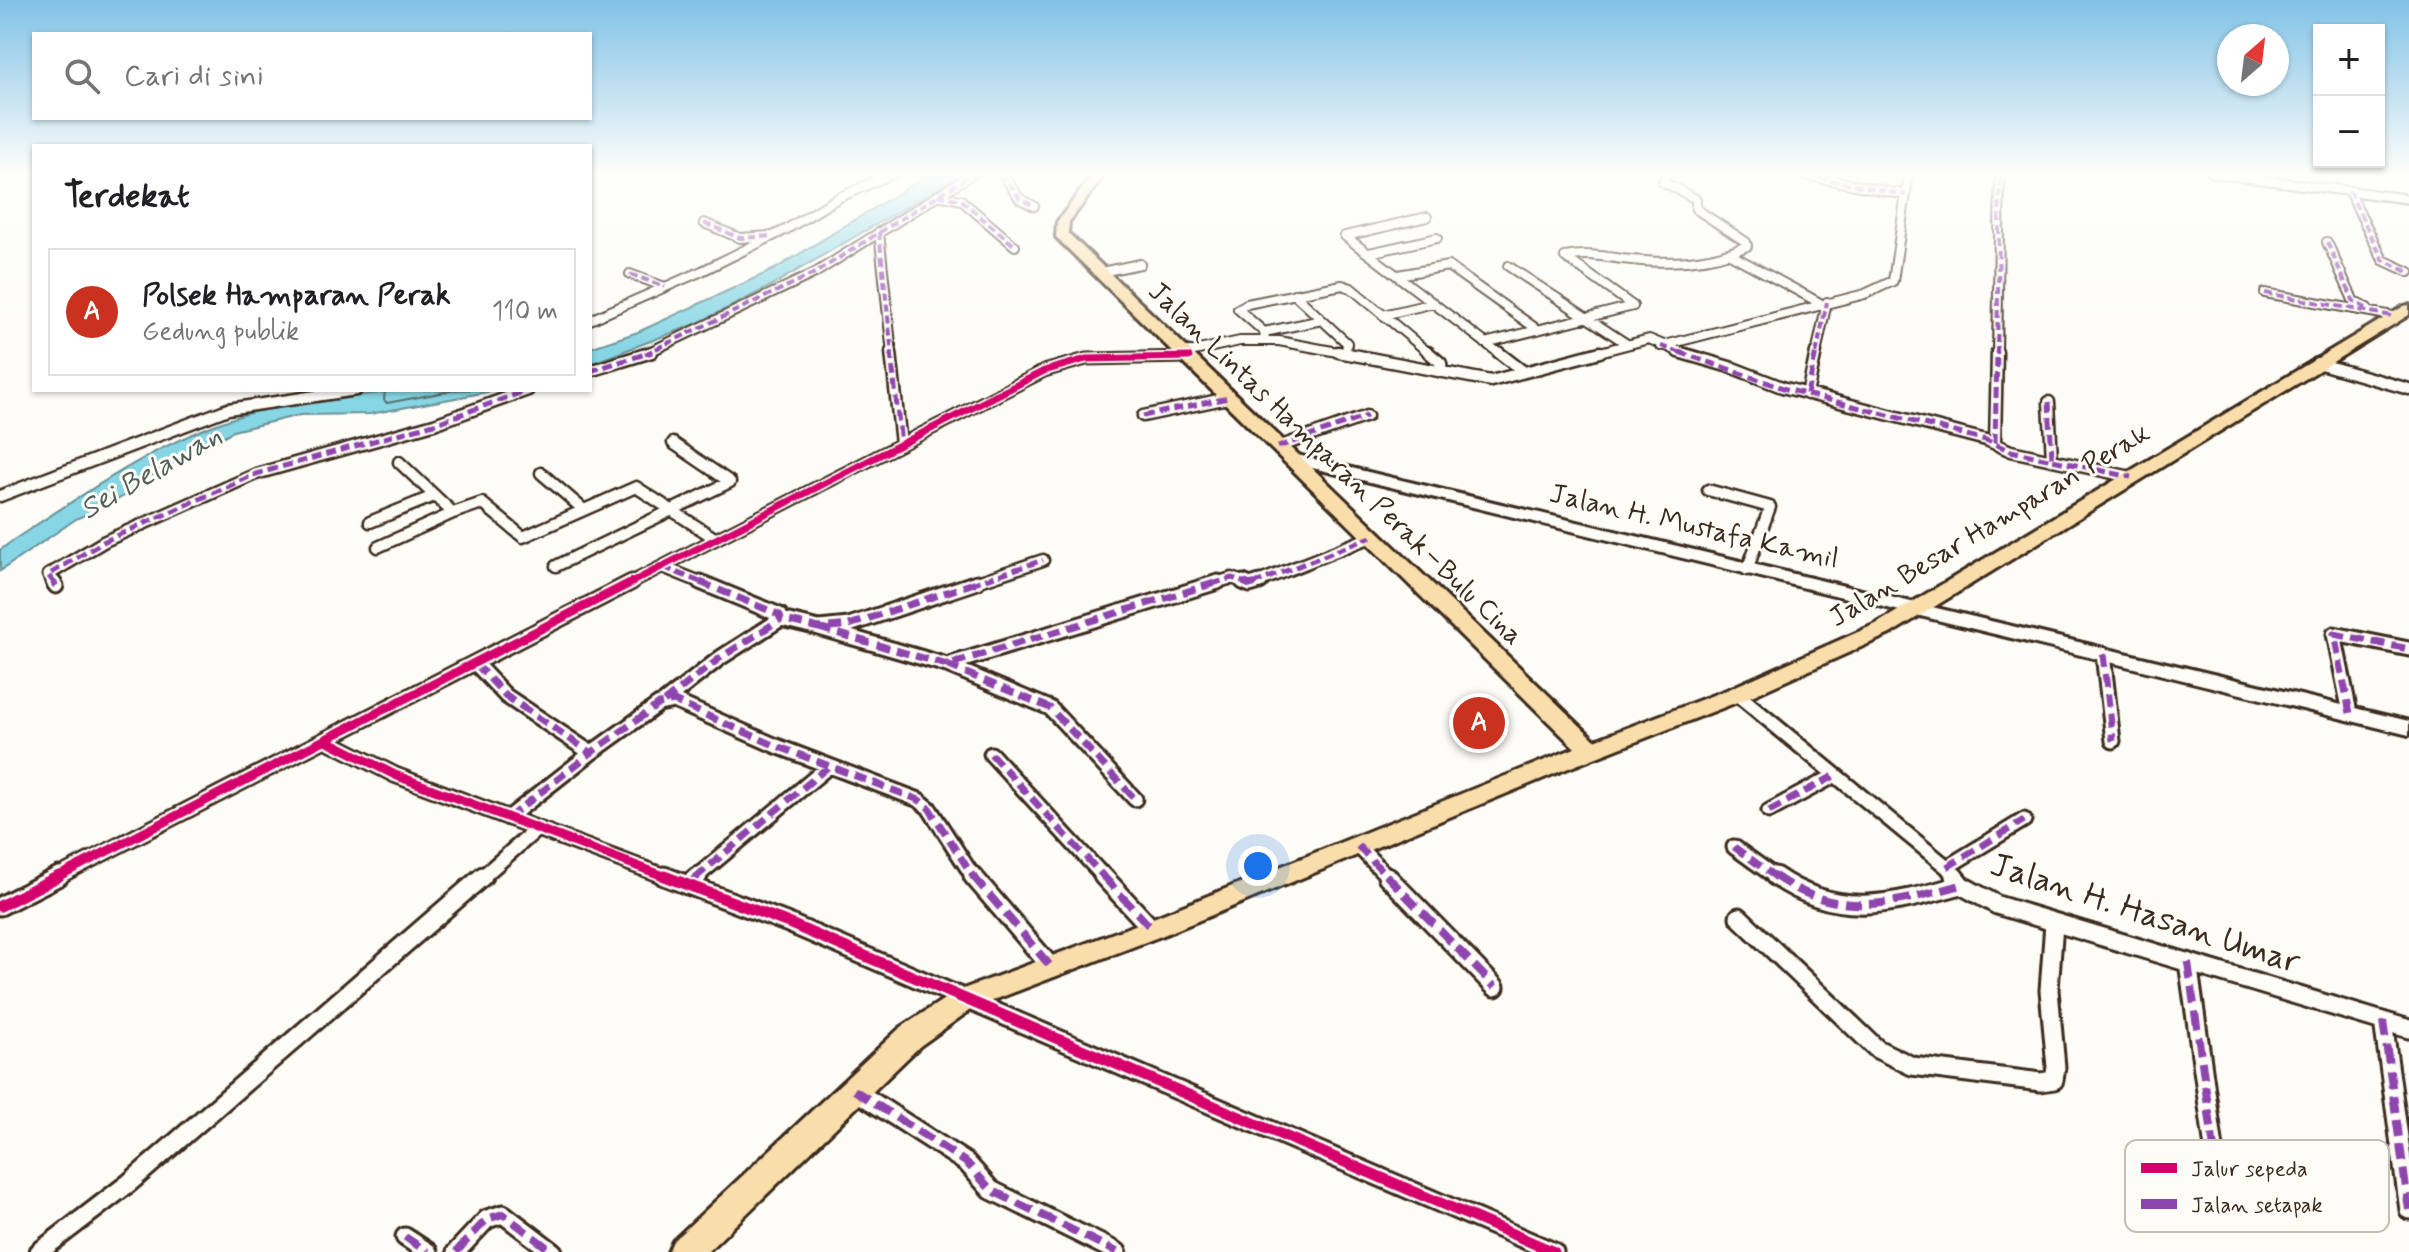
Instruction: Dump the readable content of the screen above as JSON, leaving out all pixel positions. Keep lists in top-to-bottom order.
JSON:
{
  "streets": {
    "main road": ["Jalan Lintas Hamparan Perak–Bulu Cina", "Jalan Besar Hamparan Perak"],
    "street": ["Jalan H. Mustafa Kamil", "Jalan H. Hasan Umar"]
  },
  "crossings": [
    ["Jalan Lintas Hamparan Perak–Bulu Cina", "Jalan Besar Hamparan Perak"],
    ["Jalan Lintas Hamparan Perak–Bulu Cina", "Jalan H. Mustafa Kamil"],
    ["Jalan Besar Hamparan Perak", "Jalan H. Mustafa Kamil"],
    ["Jalan Besar Hamparan Perak", "Jalan H. Hasan Umar"]
  ],
  "water": ["Sei Belawan"],
  "legend": ["Jalur sepeda", "Jalan setapak"],
  "north": "top right",
  "page": {
    "map_buttons": ["+", "−"],
    "search": "Cari di sini",
    "heading": "Terdekat",
    "list": [
      {
        "mark": "A",
        "name": "Polsek Hamparan Perak",
        "note": "Gedung publik",
        "value": "110 m"
      }
    ],
    "pins": "A"
  }
}
